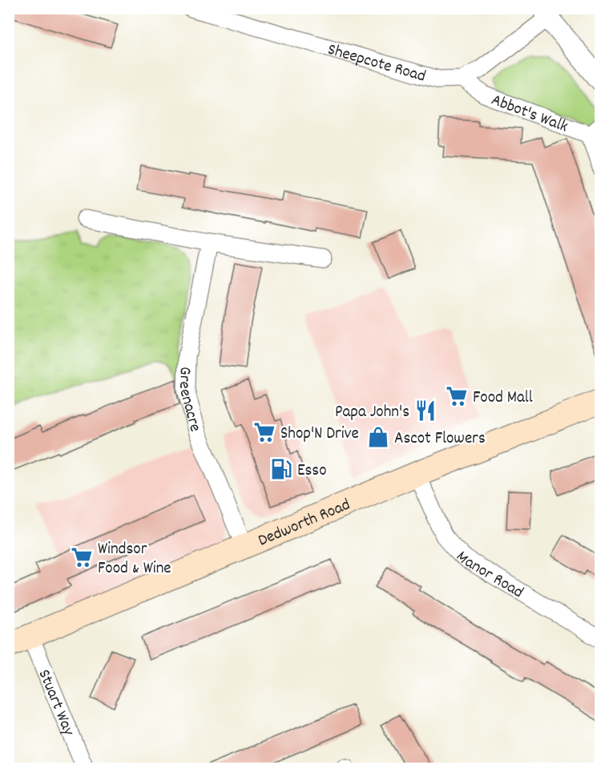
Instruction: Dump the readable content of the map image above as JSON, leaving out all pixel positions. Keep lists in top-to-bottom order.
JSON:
{
  "streets": {
    "main road": ["Dedworth Road"],
    "street": [
      "Sheepcote Road",
      "Abbot's Walk",
      "Greenacre",
      "Manor Road",
      "Stuart Way"
    ]
  },
  "crossings": [
    ["Sheepcote Road", "Abbot's Walk"],
    ["Greenacre", "Dedworth Road"],
    ["Dedworth Road", "Manor Road"],
    ["Dedworth Road", "Stuart Way"]
  ],
  "places": {
    "supermarket": ["Food Mall", "Shop'N Drive", "Windsor Food & Wine"],
    "restaurant": ["Papa John's"],
    "shop": ["Ascot Flowers"],
    "fuel station": ["Esso"]
  }
}
